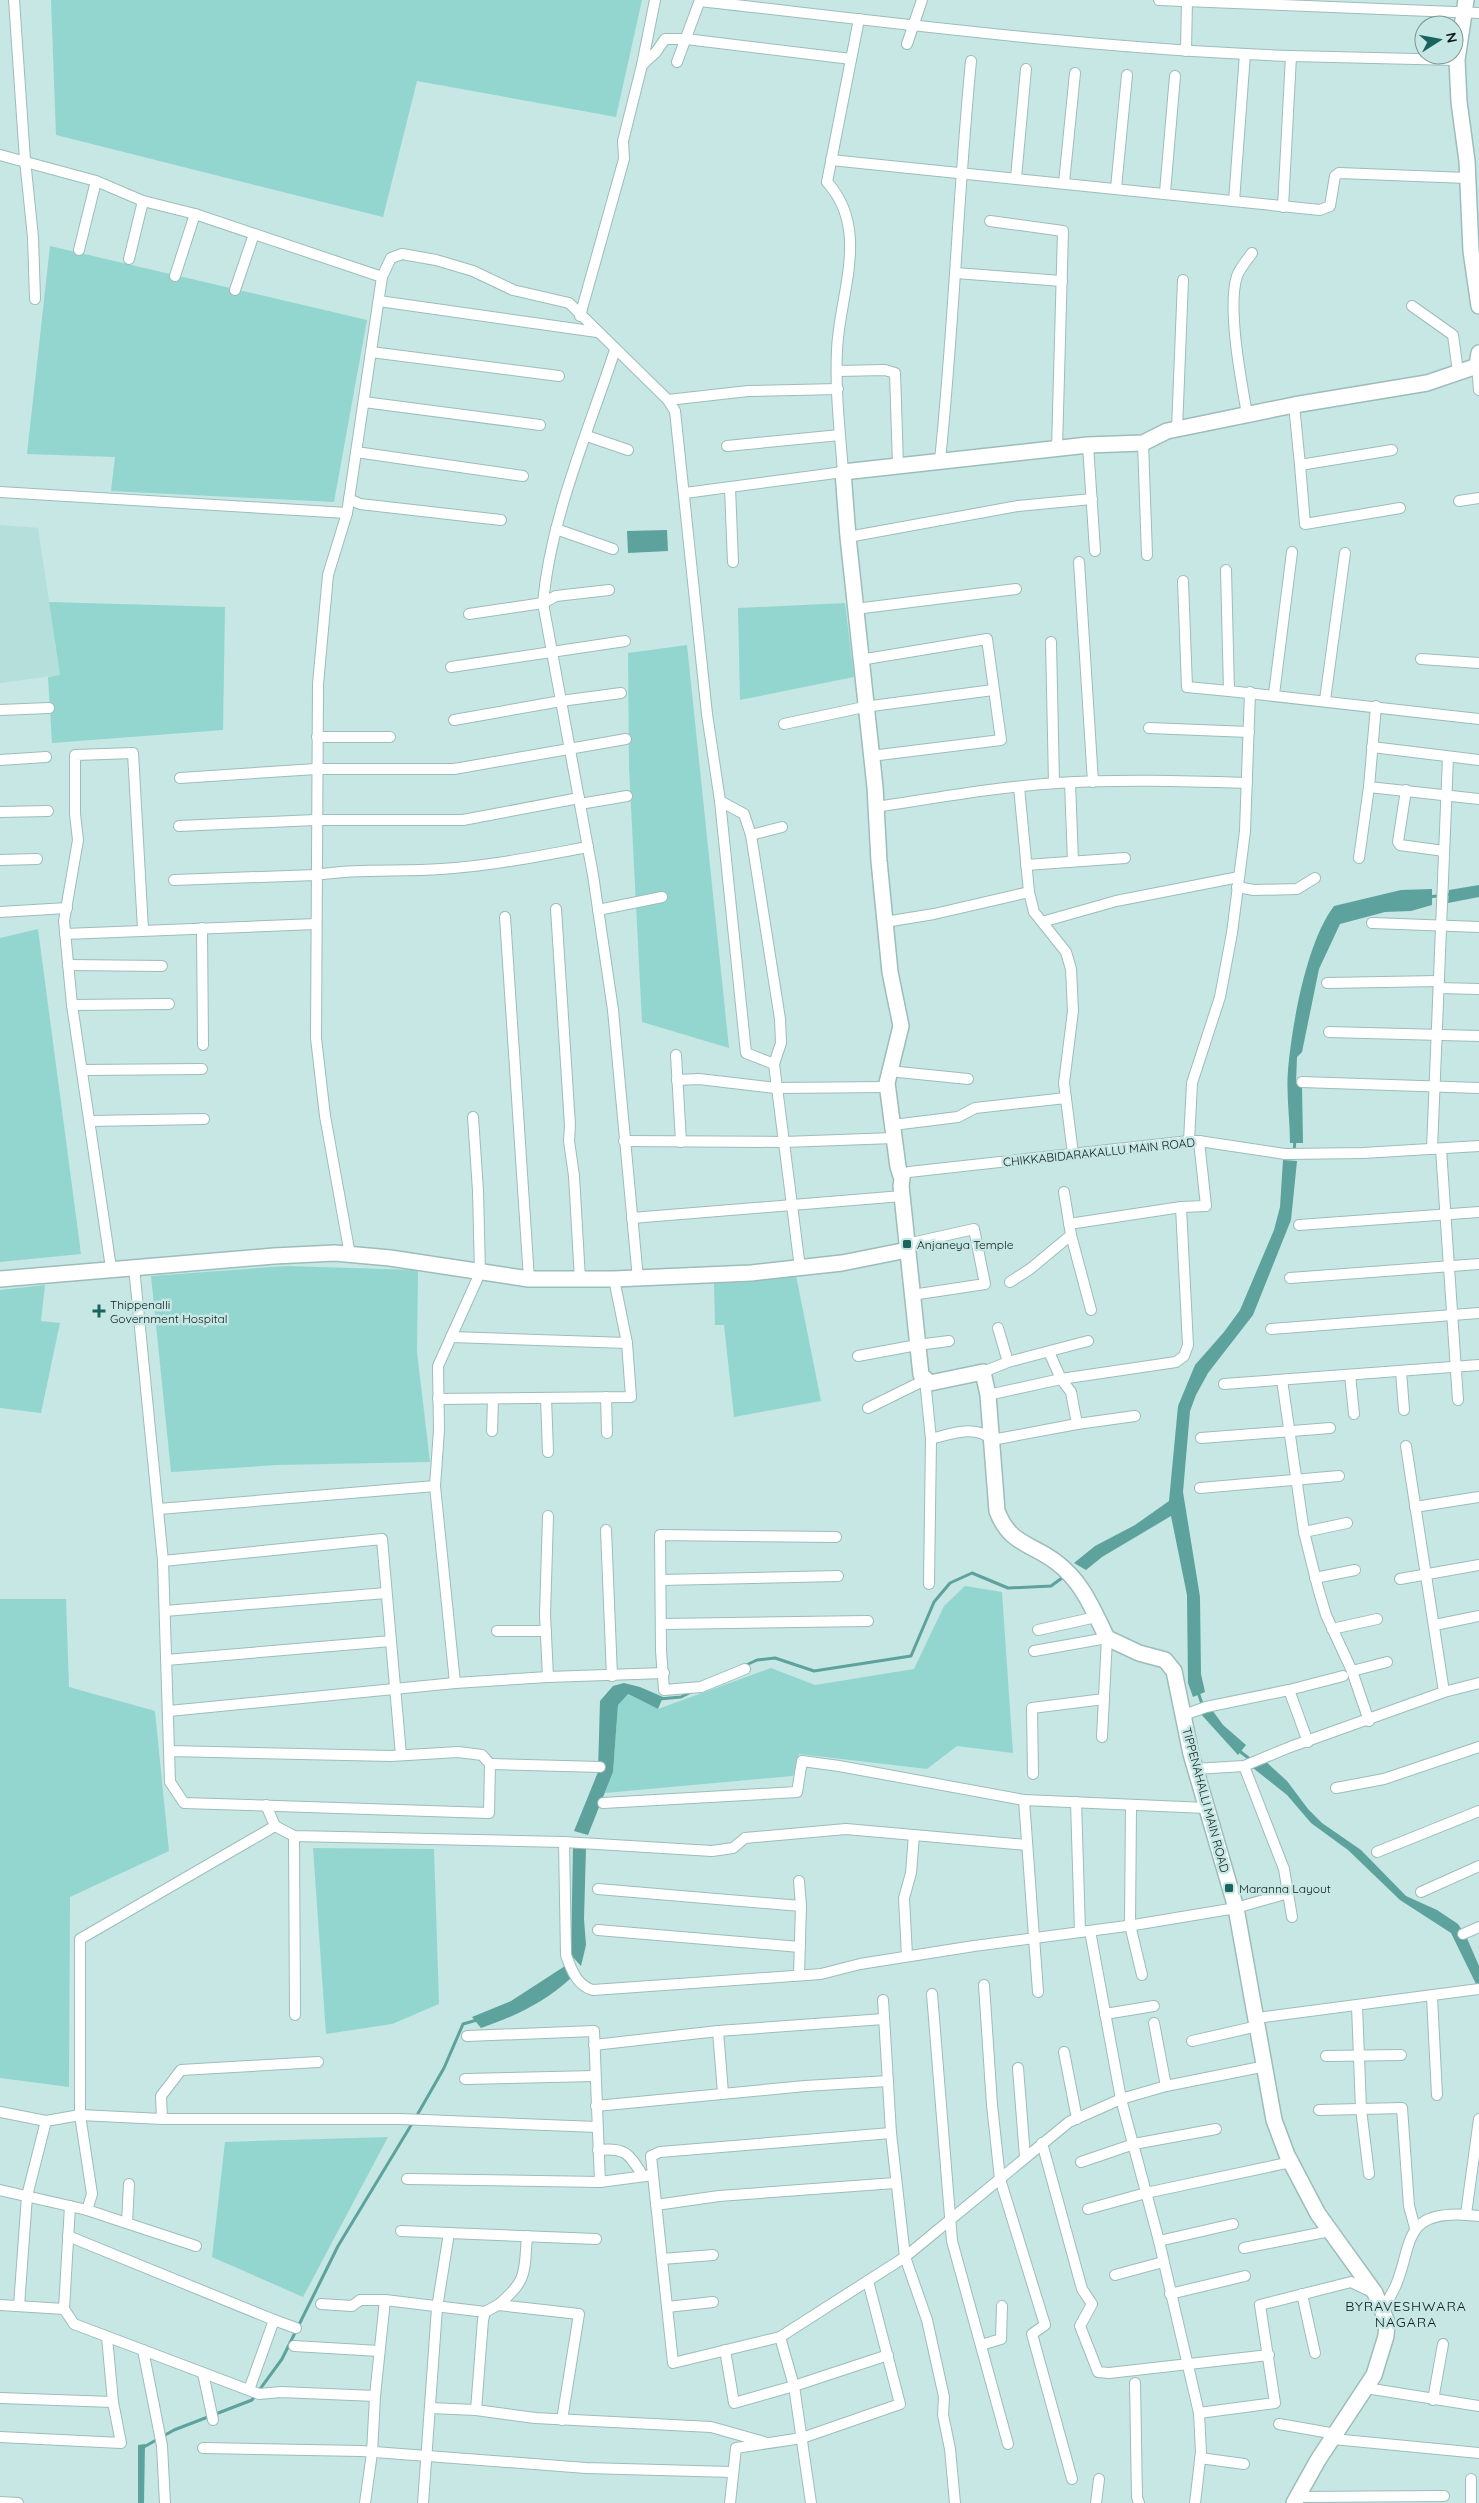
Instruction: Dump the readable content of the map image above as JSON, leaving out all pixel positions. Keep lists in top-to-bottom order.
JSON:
{
  "streets": {
    "street": ["CHIKKABIDARAKALLU MAIN ROAD", "TIPPENAHALLI MAIN ROAD"]
  },
  "districts": ["BYRAVESHWARA NAGARA"],
  "places": {
    "transit": ["Anjaneya Temple", "Maranna Layout"],
    "health": ["Thippenalli Government Hospital"]
  },
  "north": "right"
}
